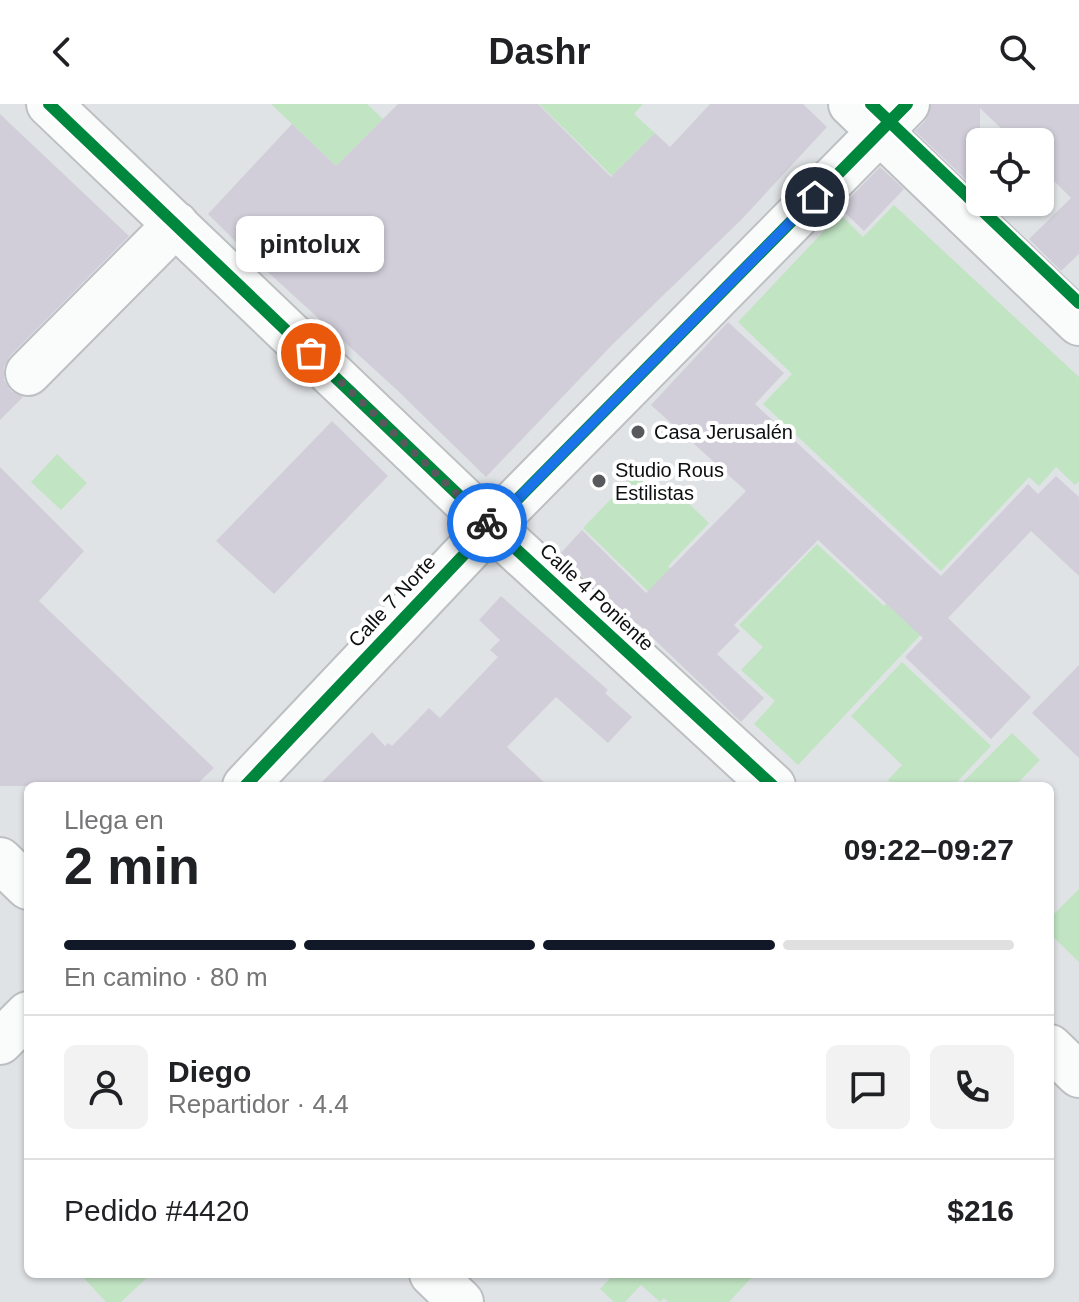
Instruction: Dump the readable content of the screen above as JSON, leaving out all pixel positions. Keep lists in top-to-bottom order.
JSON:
{
  "streets": {
    "street": ["Calle 4 Poniente", "Calle 7 Norte"]
  },
  "crossings": [
    ["Calle 4 Poniente", "Calle 7 Norte"]
  ],
  "places": ["pintolux", "Casa Jerusalén", "Studio Rous Estilistas"],
  "page": {
    "header": "Dashr",
    "bubble": "pintolux",
    "heading": ["2 min", "Llega en", "09:22–09:27"],
    "panel": [
      "Diego",
      "Repartidor · 4.4",
      "Pedido #4420",
      "$216"
    ],
    "bar": "En camino · 80 m"
  }
}
